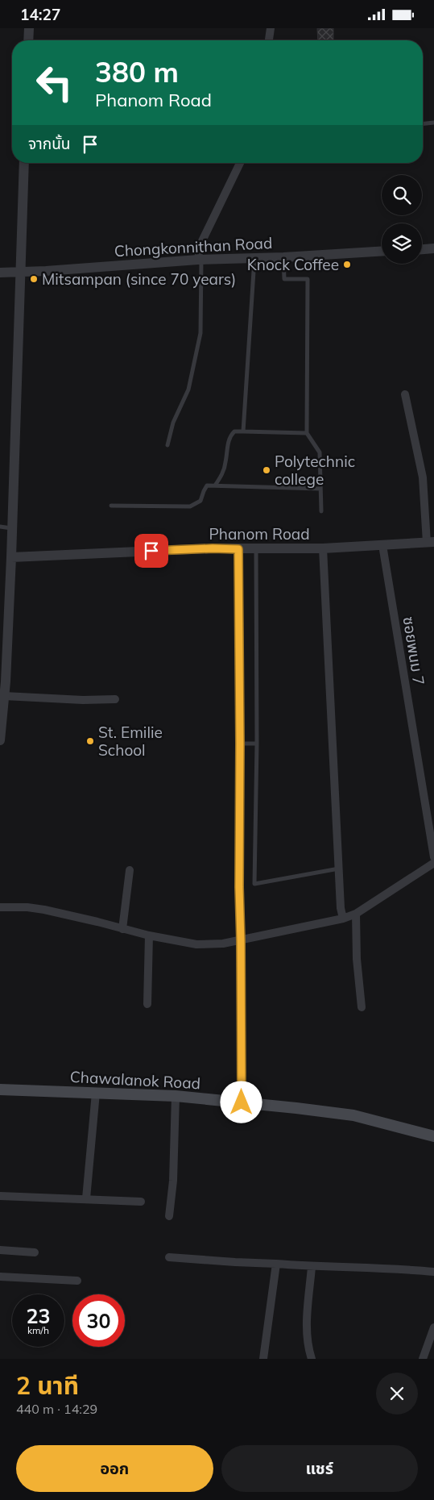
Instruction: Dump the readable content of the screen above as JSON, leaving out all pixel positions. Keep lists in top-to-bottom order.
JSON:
{
  "streets": {
    "main road": ["Chawalanok Road"],
    "street": ["Chongkonnithan Road", "Phanom Road", "ซอยพนม 7"]
  },
  "crossings": [
    ["Phanom Road", "ซอยพนม 7"]
  ],
  "places": [
    "Knock Coffee",
    "Mitsampan (since 70 years)",
    "Polytechnic college",
    "St. Emilie School"
  ],
  "page": {
    "status": "14:27",
    "turn": ["380 m", "Phanom Road"],
    "then": "จากนั้น",
    "speed": "23 km/h",
    "limit": "30",
    "heading": ["2 นาที", "440 m · 14:29"],
    "buttons": ["ออก", "แชร์"]
  }
}
